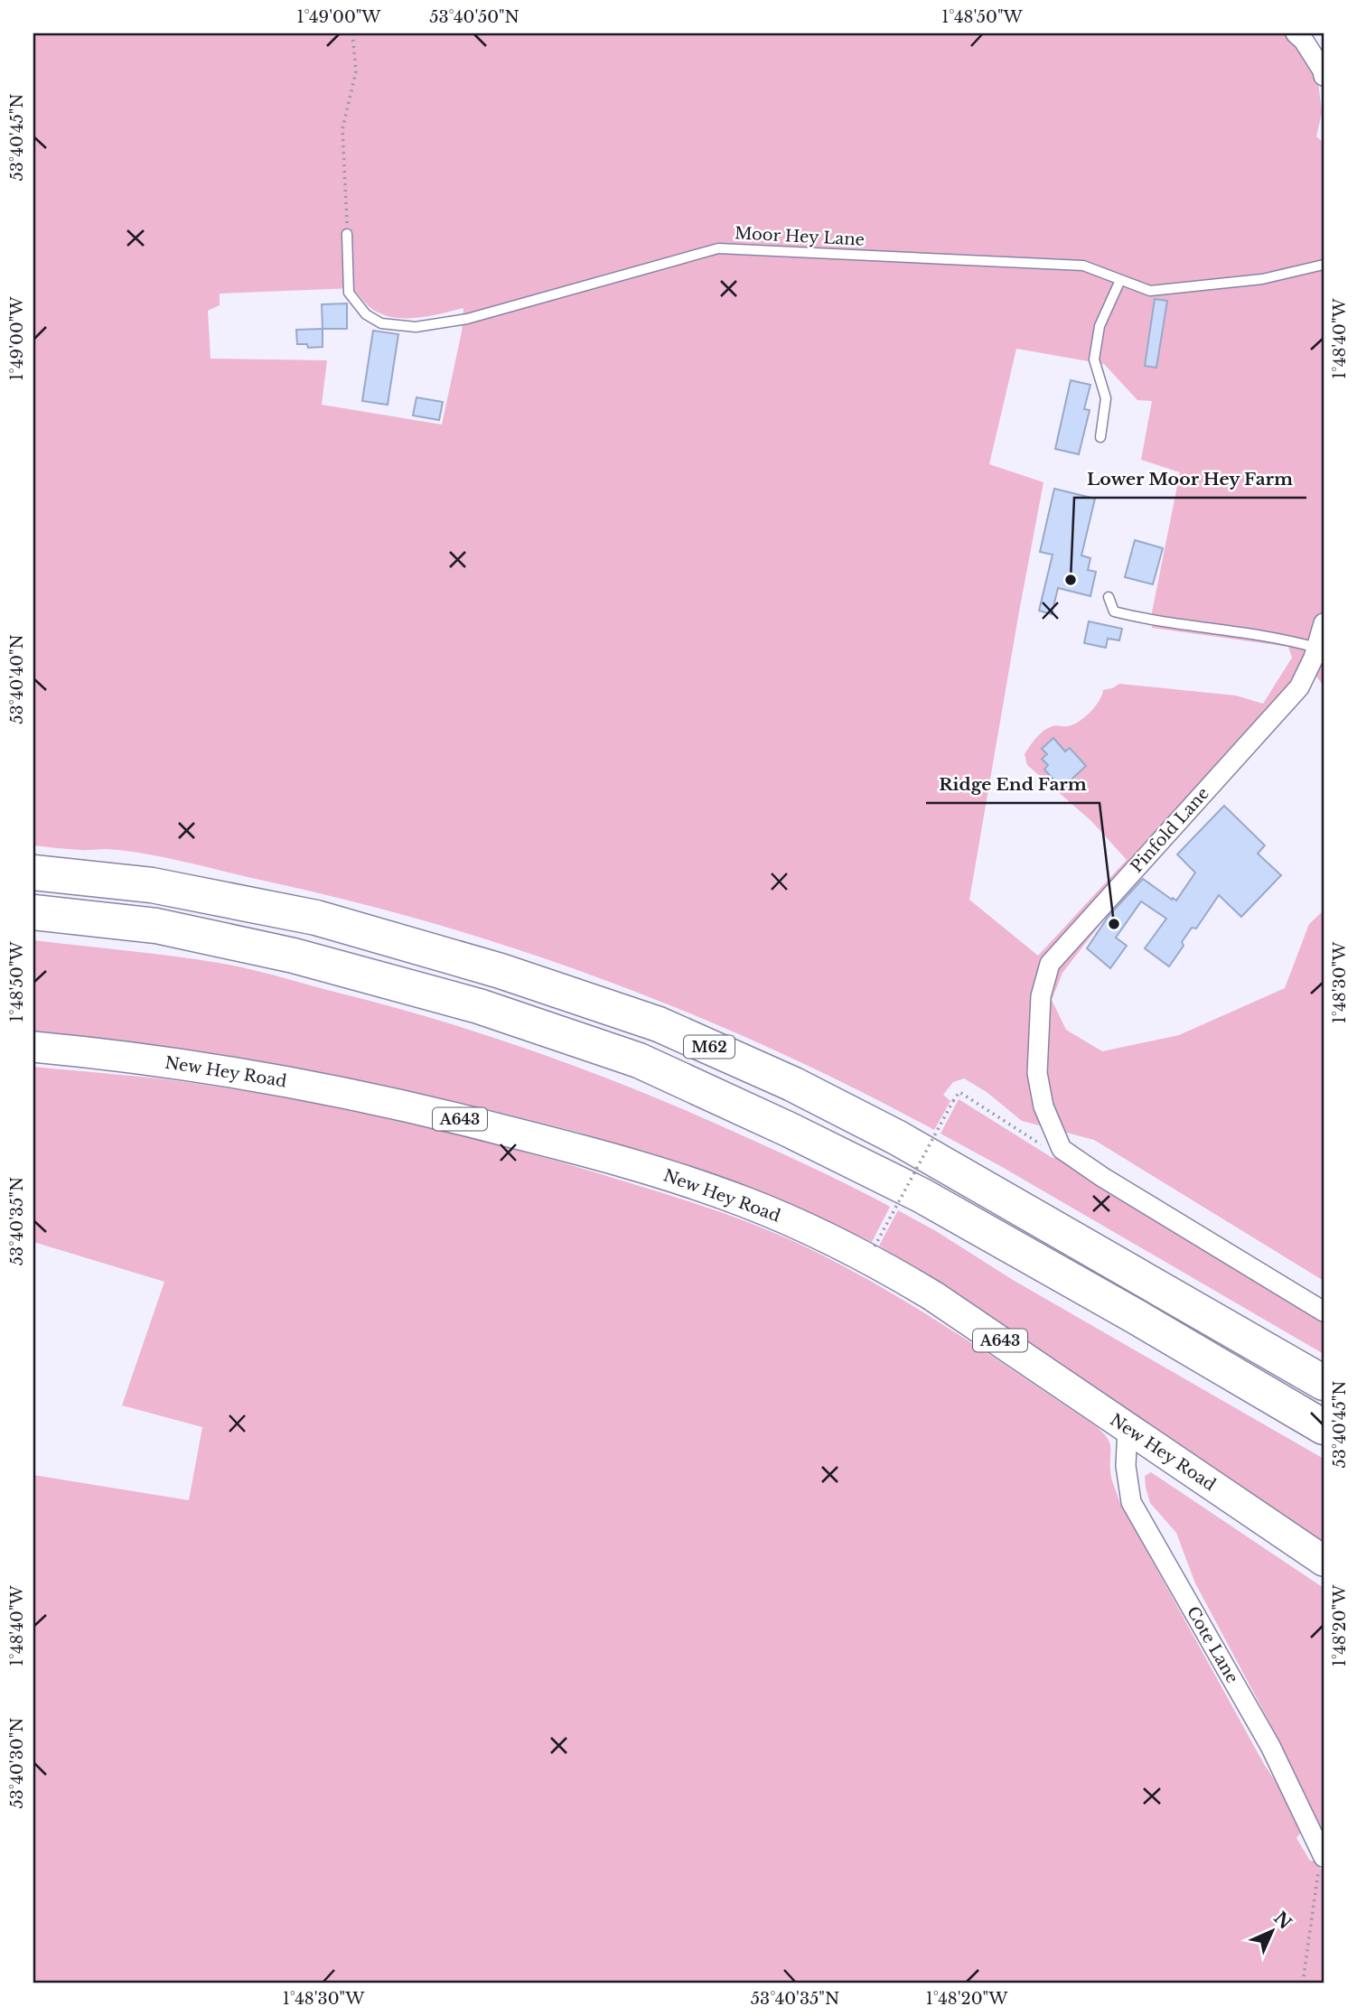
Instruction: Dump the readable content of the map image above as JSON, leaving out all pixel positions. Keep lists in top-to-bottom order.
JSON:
{
  "streets": {
    "highway": ["M62"],
    "main road": ["New Hey Road", "A643"],
    "street": ["Pinfold Lane", "Cote Lane"],
    "lane": ["Moor Hey Lane"]
  },
  "crossings": [
    ["New Hey Road", "Cote Lane"]
  ],
  "places": ["Lower Moor Hey Farm", "Ridge End Farm"],
  "north": "top right",
  "coordinates": [
    "1°49'00\"W",
    "53°40'50\"N",
    "1°48'50\"W",
    "53°40'45\"N",
    "1°48'40\"W",
    "53°40'40\"N",
    "1°48'30\"W",
    "53°40'35\"N",
    "1°48'20\"W",
    "53°40'30\"N"
  ]
}
